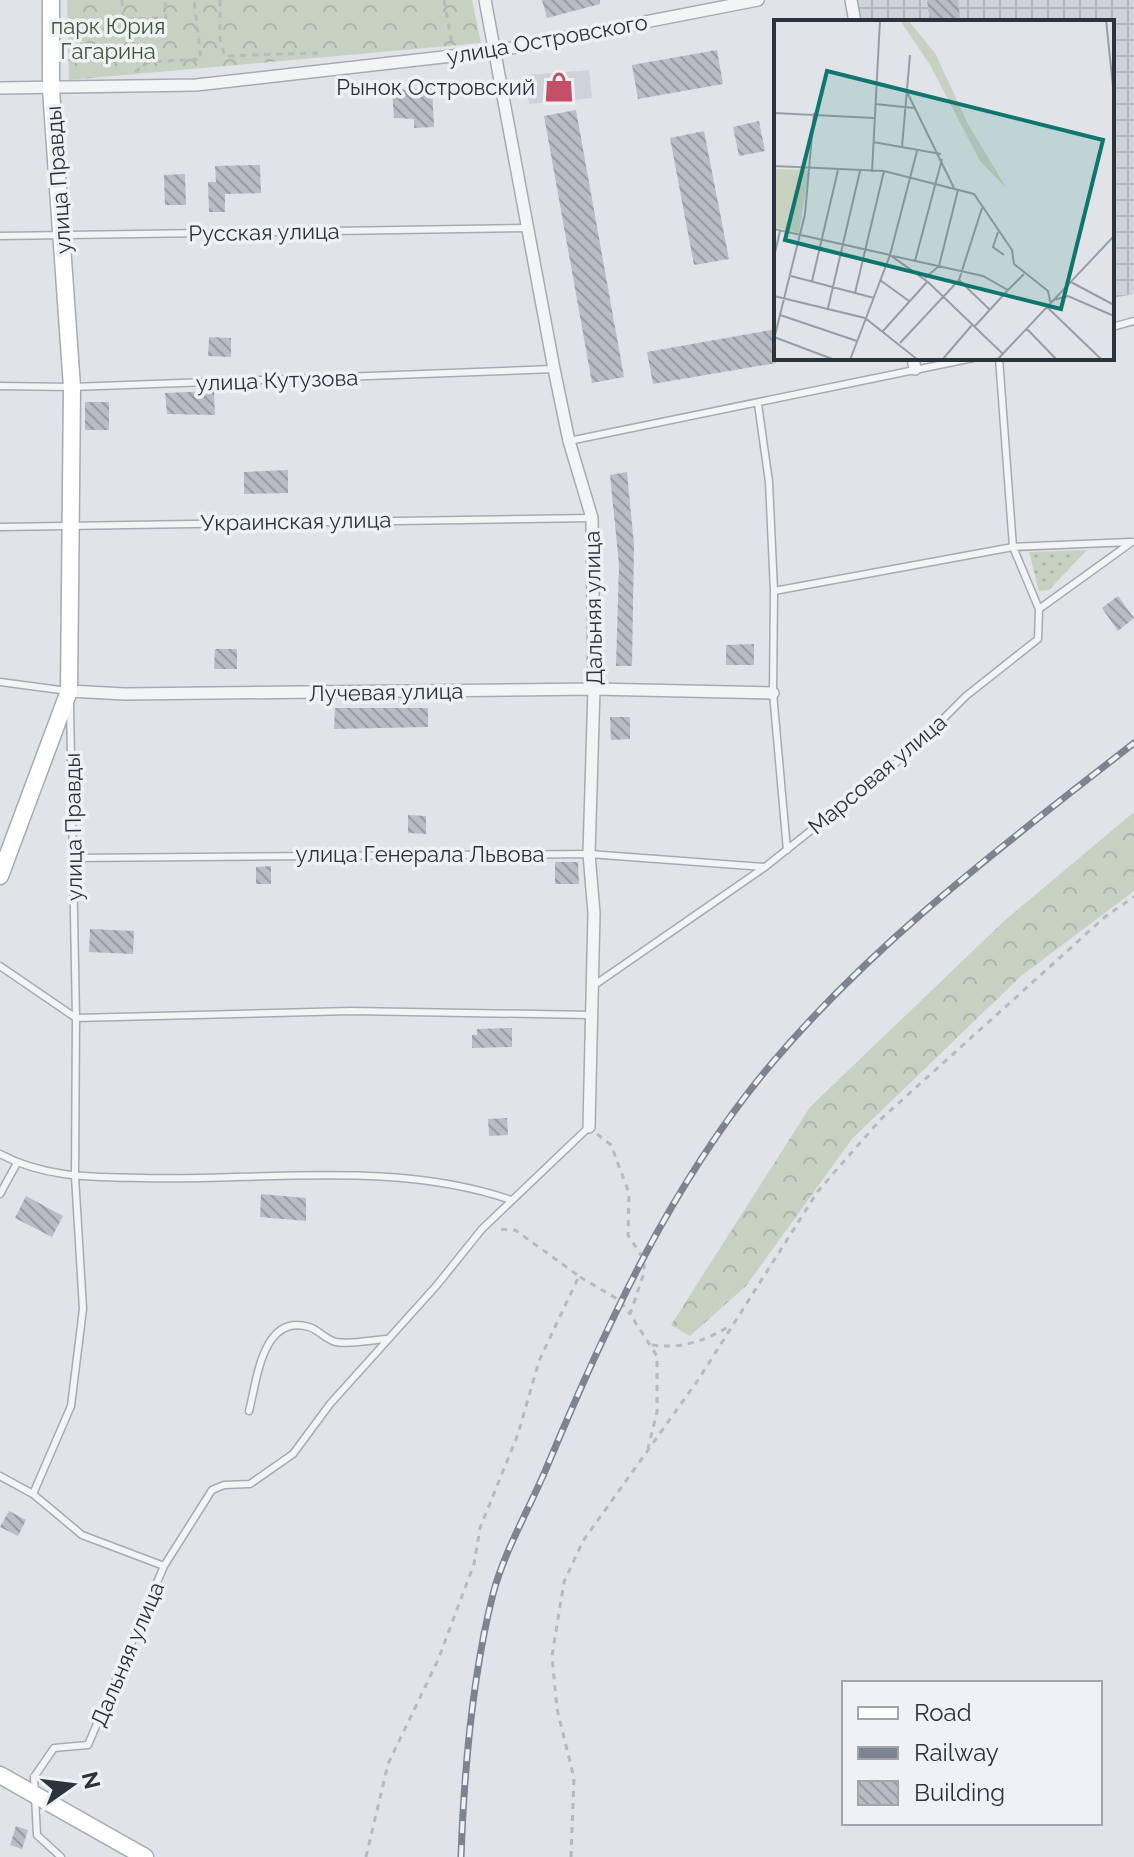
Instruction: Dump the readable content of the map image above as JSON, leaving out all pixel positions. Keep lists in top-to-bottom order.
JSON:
{
  "streets": {
    "main road": ["улица Правды"],
    "street": ["улица Островского", "Дальняя улица", "Лучевая улица"],
    "lane": [
      "Русская улица",
      "улица Кутузова",
      "Украинская улица",
      "Марсовая улица",
      "улица Генерала Львова"
    ]
  },
  "crossings": [
    ["улица Островского", "улица Правды"],
    ["улица Островского", "Дальняя улица"],
    ["улица Правды", "Русская улица"],
    ["улица Правды", "улица Кутузова"],
    ["улица Правды", "Украинская улица"],
    ["улица Правды", "Лучевая улица"],
    ["улица Правды", "улица Генерала Львова"],
    ["Русская улица", "Дальняя улица"],
    ["улица Кутузова", "Дальняя улица"],
    ["Украинская улица", "Дальняя улица"],
    ["Дальняя улица", "Лучевая улица"],
    ["Дальняя улица", "Марсовая улица"],
    ["Дальняя улица", "улица Генерала Львова"],
    ["Марсовая улица", "улица Генерала Львова"]
  ],
  "parks": ["парк Юрия Гагарина"],
  "places": {
    "shop": ["Рынок Островский"]
  },
  "legend": ["Road", "Railway", "Building"],
  "north": "right"
}
